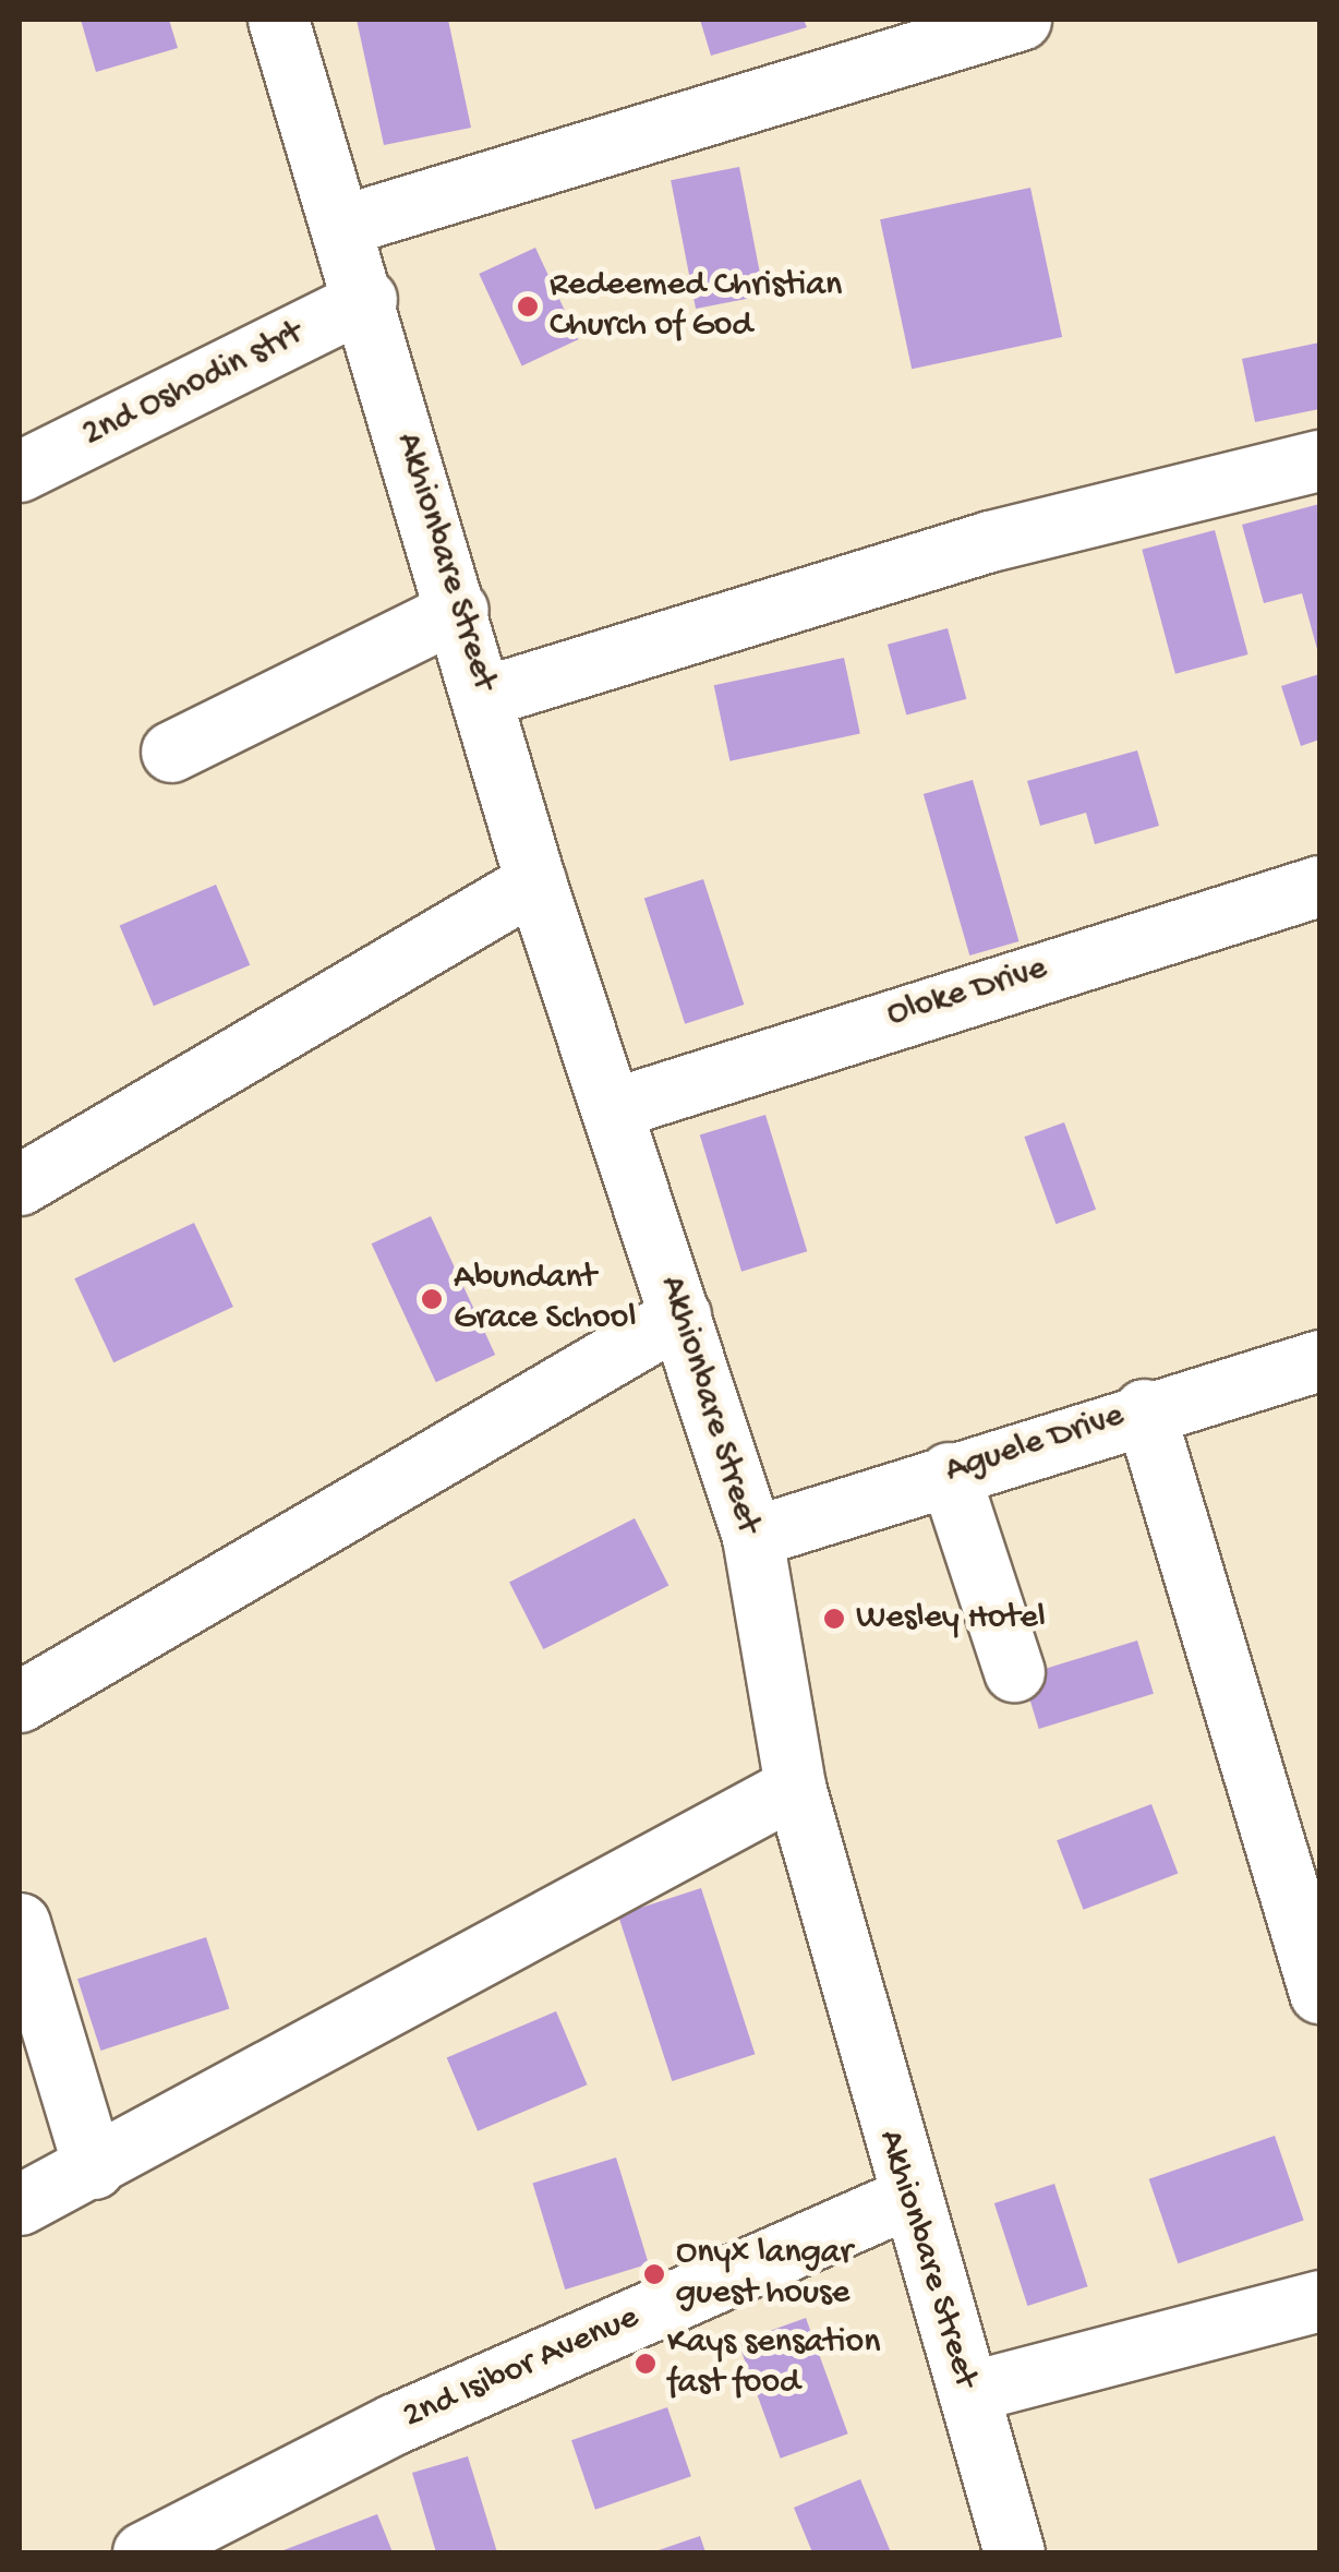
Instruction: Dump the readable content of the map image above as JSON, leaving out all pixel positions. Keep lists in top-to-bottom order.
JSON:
{
  "streets": {
    "street": [
      "2nd Oshodin strt",
      "Akhionbare Street",
      "Oloke Drive",
      "Aguele Drive",
      "2nd Isibor Avenue"
    ]
  },
  "crossings": [
    ["2nd Oshodin strt", "Akhionbare Street"],
    ["Akhionbare Street", "Oloke Drive"],
    ["Akhionbare Street", "Aguele Drive"],
    ["Akhionbare Street", "2nd Isibor Avenue"]
  ],
  "places": [
    "Redeemed Christian Church of God",
    "Abundant Grace School",
    "Wesley Hotel",
    "Onyx langar guest house",
    "Kays sensation fast food"
  ]
}
